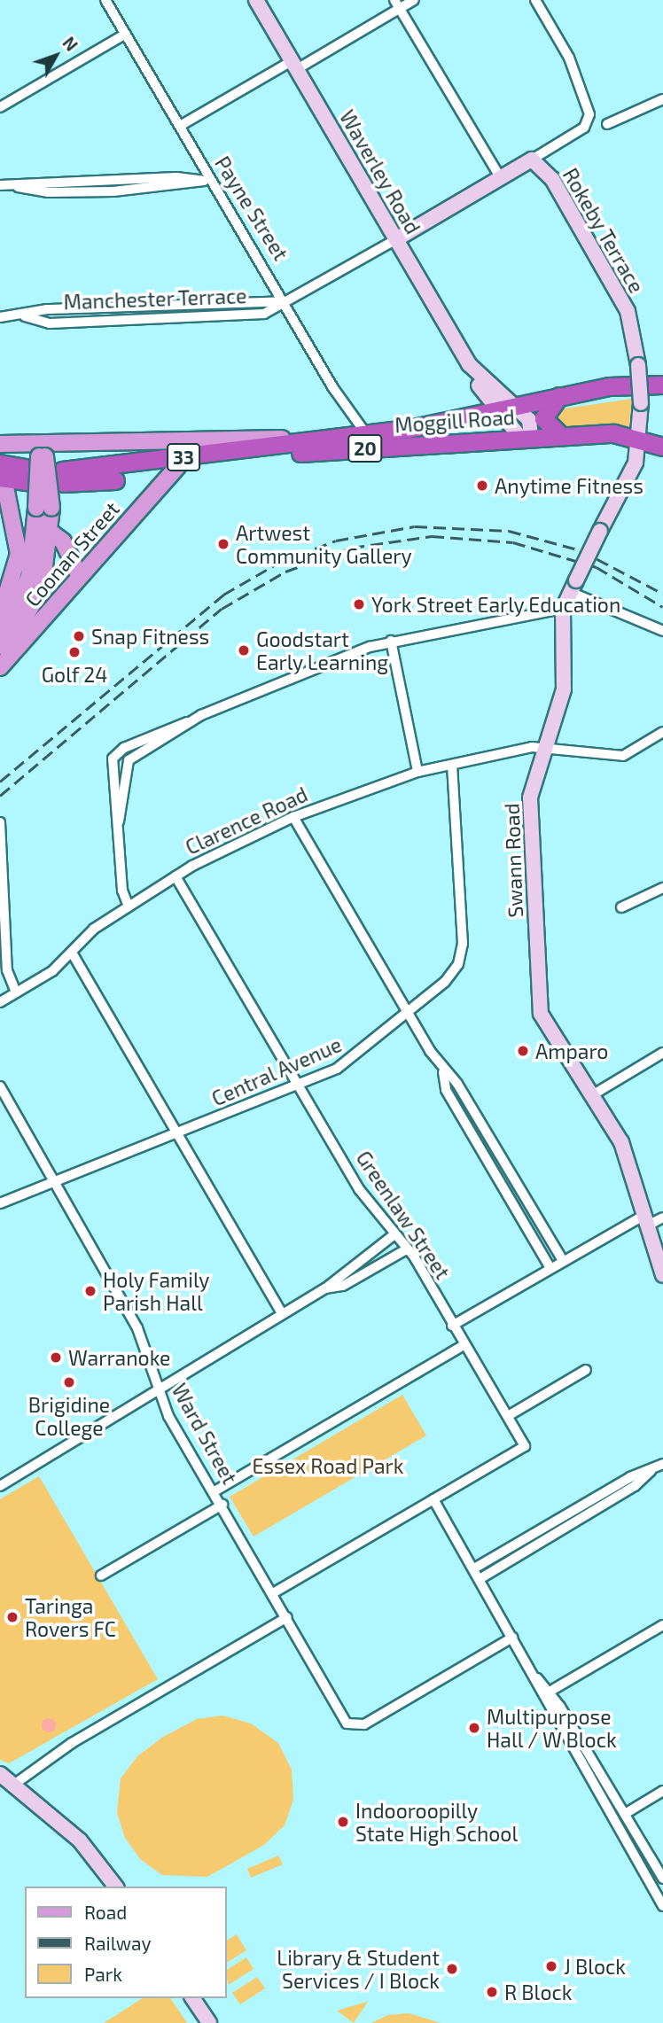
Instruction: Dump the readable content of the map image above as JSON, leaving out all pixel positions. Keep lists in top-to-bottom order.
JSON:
{
  "streets": {
    "highway": ["Moggill Road", "20", "33"],
    "main road": ["Coonan Street"],
    "street": [
      "Waverley Road",
      "Payne Street",
      "Rokeby Terrace",
      "Manchester Terrace",
      "Clarence Road",
      "Swann Road",
      "Central Avenue",
      "Greenlaw Street",
      "Ward Street"
    ]
  },
  "crossings": [
    ["Waverley Road", "Manchester Terrace"],
    ["Waverley Road", "Moggill Road"],
    ["Payne Street", "Manchester Terrace"],
    ["Payne Street", "Moggill Road"],
    ["Rokeby Terrace", "Manchester Terrace"],
    ["Rokeby Terrace", "Moggill Road"],
    ["Rokeby Terrace", "Swann Road"],
    ["Moggill Road", "20"],
    ["Moggill Road", "Coonan Street"],
    ["Moggill Road", "Swann Road"],
    ["Clarence Road", "Swann Road"],
    ["Clarence Road", "Central Avenue"],
    ["Clarence Road", "Greenlaw Street"],
    ["Central Avenue", "Greenlaw Street"],
    ["Central Avenue", "Ward Street"]
  ],
  "parks": ["Essex Road Park"],
  "places": [
    "Anytime Fitness",
    "Artwest Community Gallery",
    "York Street Early Education",
    "Snap Fitness",
    "Goodstart Early Learning",
    "Golf 24",
    "Amparo",
    "Holy Family Parish Hall",
    "Warranoke",
    "Brigidine College",
    "Taringa Rovers FC",
    "Multipurpose Hall / W Block",
    "Indooroopilly State High School",
    "J Block",
    "Library & Student Services / I Block",
    "R Block"
  ],
  "legend": ["Road", "Railway", "Park"],
  "north": "top right"
}
